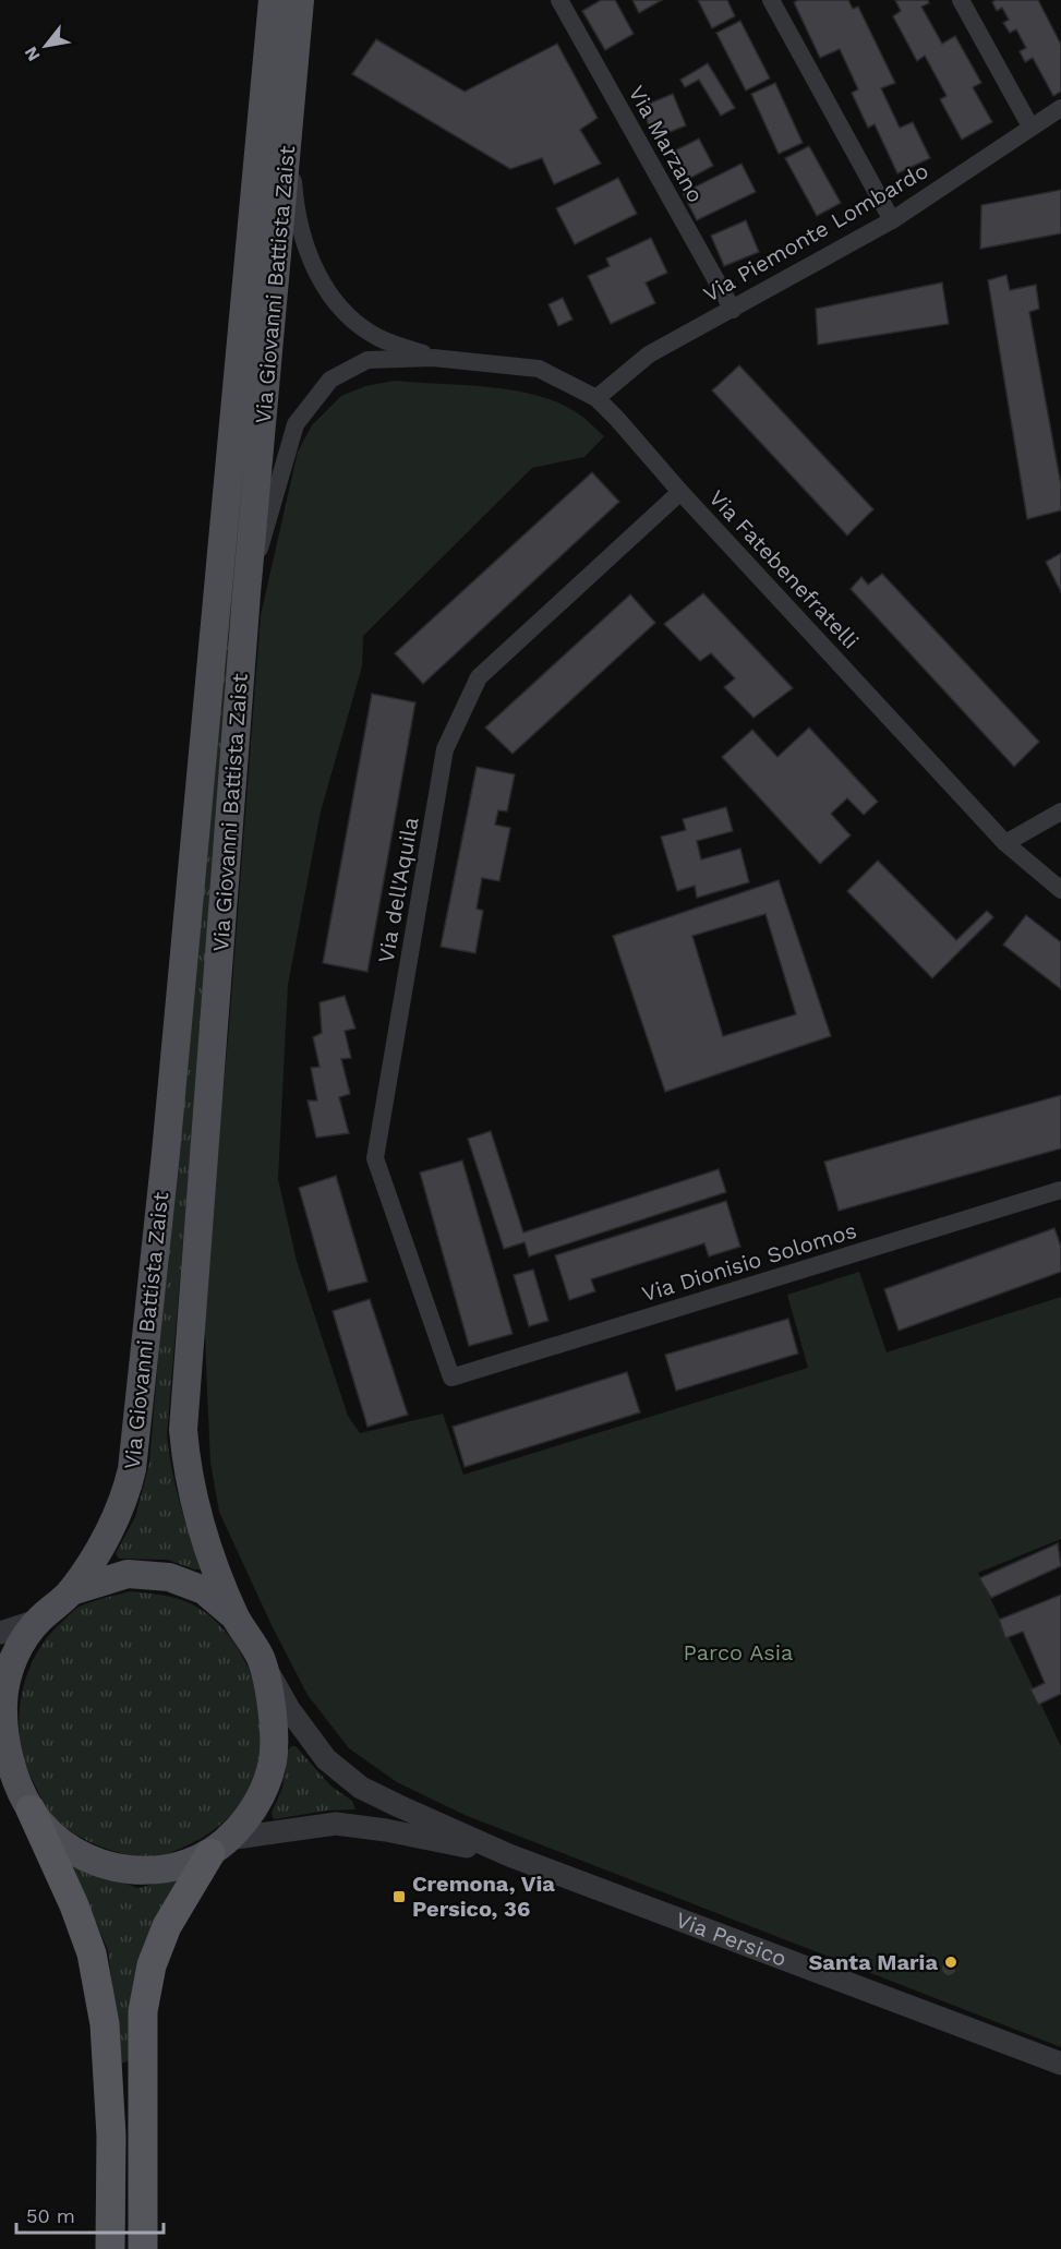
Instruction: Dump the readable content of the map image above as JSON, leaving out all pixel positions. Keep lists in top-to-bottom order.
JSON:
{
  "streets": {
    "highway": ["Via Giovanni Battista Zaist"],
    "street": [
      "Via Marzano",
      "Via Piemonte Lombardo",
      "Via Fatebenefratelli",
      "Via dell'Aquila",
      "Via Dionisio Solomos",
      "Via Persico"
    ]
  },
  "crossings": [
    ["Via Marzano", "Via Piemonte Lombardo"],
    ["Via Piemonte Lombardo", "Via Fatebenefratelli"],
    ["Via Giovanni Battista Zaist", "Via Fatebenefratelli"],
    ["Via Giovanni Battista Zaist", "Via Persico"],
    ["Via Fatebenefratelli", "Via dell'Aquila"],
    ["Via dell'Aquila", "Via Dionisio Solomos"]
  ],
  "parks": ["Parco Asia"],
  "places": {
    "transit": ["Cremona, Via Persico, 36"],
    "other": ["Santa Maria"]
  },
  "scale_bar": "50 m",
  "north": "bottom left"
}
